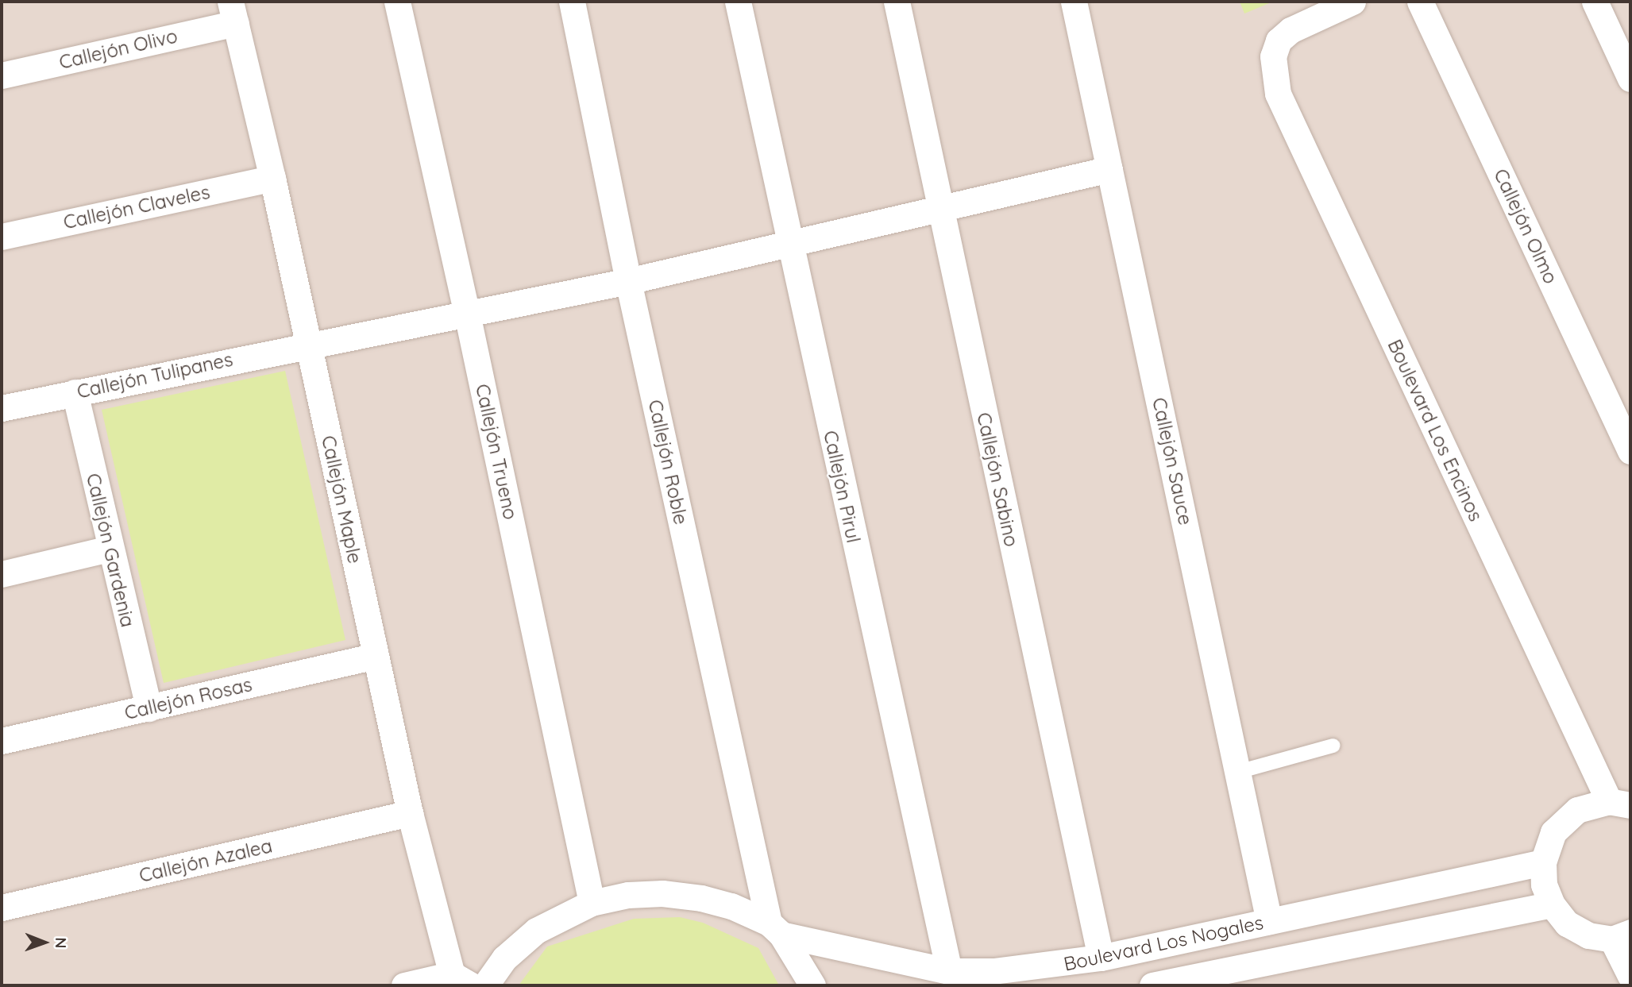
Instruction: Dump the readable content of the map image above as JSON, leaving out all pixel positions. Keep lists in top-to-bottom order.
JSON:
{
  "streets": {
    "street": [
      "Callejón Olivo",
      "Callejón Claveles",
      "Callejón Olmo",
      "Callejón Tulipanes",
      "Boulevard Los Encinos",
      "Callejón Trueno",
      "Callejón Sauce",
      "Callejón Roble",
      "Callejón Sabino",
      "Callejón Pirul",
      "Callejón Maple",
      "Callejón Gardenia",
      "Callejón Rosas",
      "Callejón Azalea",
      "Boulevard Los Nogales"
    ]
  },
  "crossings": [
    ["Callejón Olivo", "Callejón Maple"],
    ["Callejón Claveles", "Callejón Maple"],
    ["Callejón Tulipanes", "Callejón Trueno"],
    ["Callejón Tulipanes", "Callejón Sauce"],
    ["Callejón Tulipanes", "Callejón Roble"],
    ["Callejón Tulipanes", "Callejón Sabino"],
    ["Callejón Tulipanes", "Callejón Pirul"],
    ["Callejón Tulipanes", "Callejón Maple"],
    ["Callejón Tulipanes", "Callejón Gardenia"],
    ["Callejón Trueno", "Boulevard Los Nogales"],
    ["Callejón Sauce", "Boulevard Los Nogales"],
    ["Callejón Roble", "Boulevard Los Nogales"],
    ["Callejón Sabino", "Boulevard Los Nogales"],
    ["Callejón Pirul", "Boulevard Los Nogales"],
    ["Callejón Maple", "Callejón Rosas"],
    ["Callejón Maple", "Callejón Azalea"],
    ["Callejón Gardenia", "Callejón Rosas"]
  ],
  "north": "right"
}
